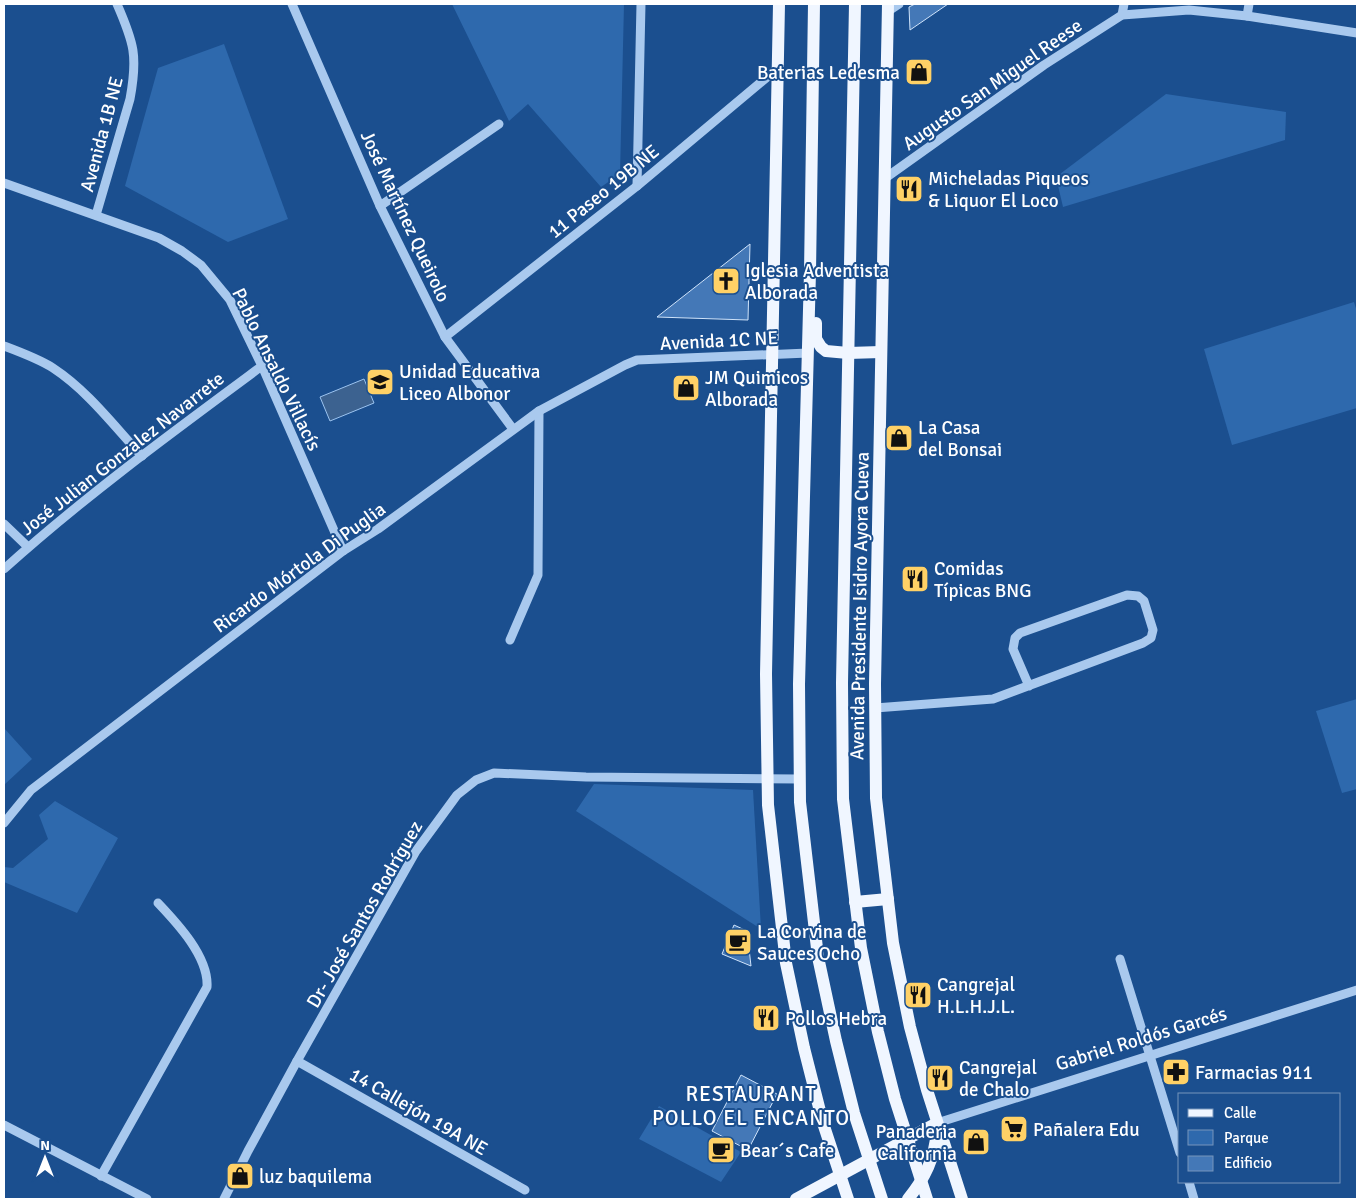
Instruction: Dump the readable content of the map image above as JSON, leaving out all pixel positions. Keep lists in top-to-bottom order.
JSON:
{
  "streets": {
    "main road": ["Avenida Presidente Isidro Ayora Cueva", "Gabriel Roldós Garcés"],
    "street": [
      "Augusto San Miguel Reese",
      "Avenida 1B NE",
      "11 Paseo 19B NE",
      "José Martínez Queirolo",
      "Avenida 1C NE",
      "Pablo Ansaldo Villacís",
      "José Julian Gonzalez Navarrete",
      "Ricardo Mórtola Di Puglia",
      "Dr- José Santos Rodríguez",
      "14 Callejón 19A NE"
    ]
  },
  "crossings": [
    ["Augusto San Miguel Reese", "Avenida Presidente Isidro Ayora Cueva"],
    ["Avenida 1B NE", "Pablo Ansaldo Villacís"],
    ["11 Paseo 19B NE", "José Martínez Queirolo"],
    ["José Martínez Queirolo", "Ricardo Mórtola Di Puglia"],
    ["Avenida 1C NE", "Ricardo Mórtola Di Puglia"],
    ["Pablo Ansaldo Villacís", "José Julian Gonzalez Navarrete"],
    ["Pablo Ansaldo Villacís", "Ricardo Mórtola Di Puglia"],
    ["Avenida Presidente Isidro Ayora Cueva", "Gabriel Roldós Garcés"],
    ["Dr- José Santos Rodríguez", "14 Callejón 19A NE"]
  ],
  "districts": ["RESTAURANT POLLO EL ENCANTO"],
  "places": {
    "shop": [
      "Baterias Ledesma",
      "JM Quimicos Alborada",
      "La Casa del Bonsai",
      "Panaderia California",
      "luz baquilema"
    ],
    "restaurant": [
      "Micheladas Piqueos & Liquor El Loco",
      "Comidas Típicas BNG",
      "Cangrejal H.L.H.J.L.",
      "Pollos Hebra",
      "Cangrejal de Chalo"
    ],
    "church": ["Iglesia Adventista Alborada"],
    "school or university": ["Unidad Educativa Liceo Albonor"],
    "cafe": ["La Corvina de Sauces Ocho", "Bear´s Cafe"],
    "pharmacy": ["Farmacias 911"],
    "supermarket": ["Pañalera Edu"]
  },
  "legend": ["Calle", "Parque", "Edificio"],
  "north": "top"
}
